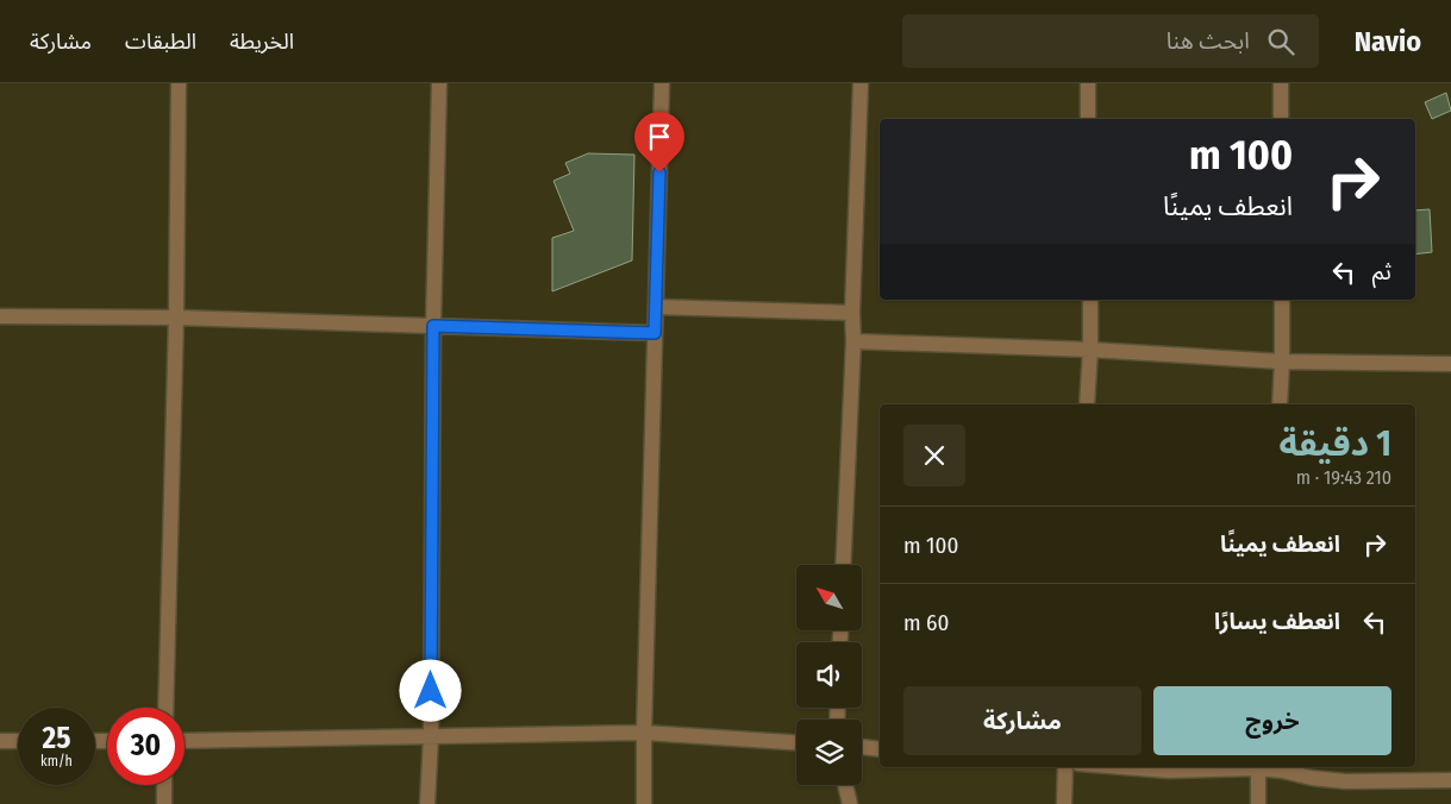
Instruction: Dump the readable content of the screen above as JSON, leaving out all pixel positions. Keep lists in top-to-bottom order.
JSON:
{
  "north": "top left",
  "page": {
    "header": "Navio",
    "search": "ابحث هنا",
    "nav": ["الخريطة", "الطبقات", "مشاركة"],
    "turn": ["100 m", "انعطف يمينًا"],
    "then": "ثم",
    "heading": ["1 دقيقة", "210 m · 19:43"],
    "list": [
      {
        "name": "انعطف يمينًا",
        "value": "100 m"
      },
      {
        "name": "انعطف يسارًا",
        "value": "60 m"
      }
    ],
    "buttons": ["خروج", "مشاركة"],
    "speed": "25 km/h",
    "limit": "30"
  }
}
